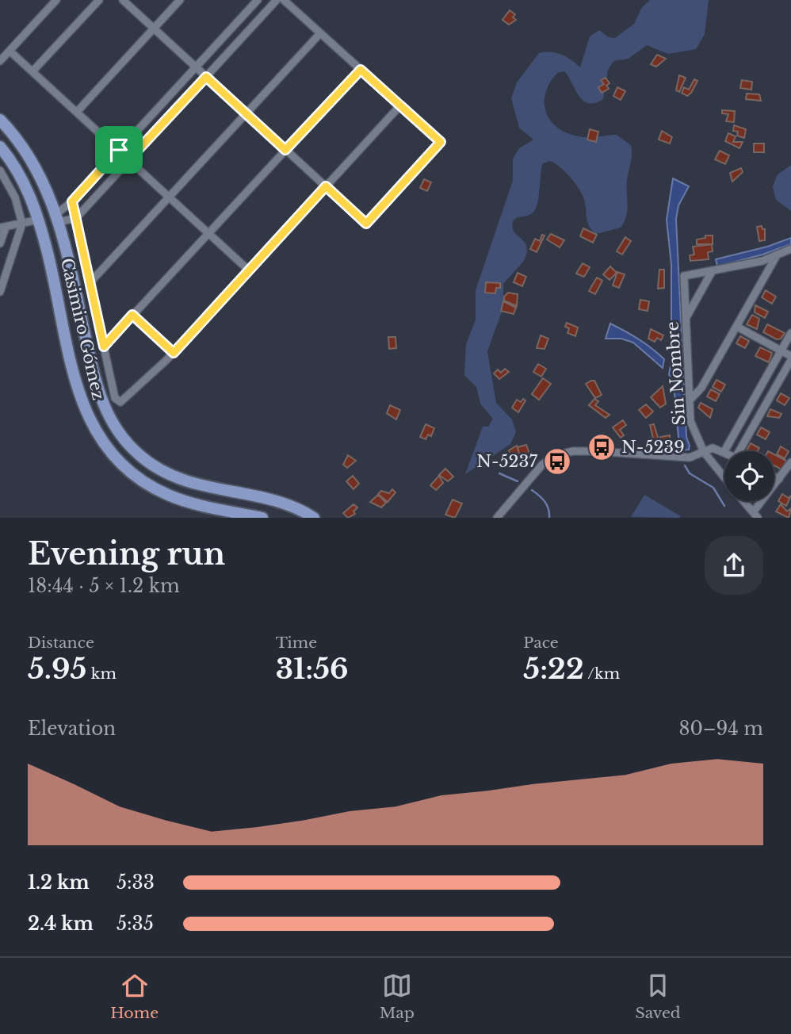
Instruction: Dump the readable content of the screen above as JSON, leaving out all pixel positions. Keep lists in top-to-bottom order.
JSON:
{
  "streets": {
    "main road": ["Casimiro Gómez"],
    "street": ["Sin Nombre"]
  },
  "places": {
    "bus stop": ["N-5239", "N-5237"]
  },
  "page": {
    "heading": ["Evening run", "18:44 · 5 × 1.2 km"],
    "stats": [
      ["Distance", "5.95 km"],
      ["Time", "31:56"],
      ["Pace", "5:22 /km"]
    ],
    "chart": ["Elevation", "80–94 m"],
    "list": [
      {
        "name": "1.2 km",
        "note": "5:33"
      },
      {
        "name": "2.4 km",
        "note": "5:35"
      }
    ],
    "tabs": ["Home", "Map", "Saved"]
  }
}
